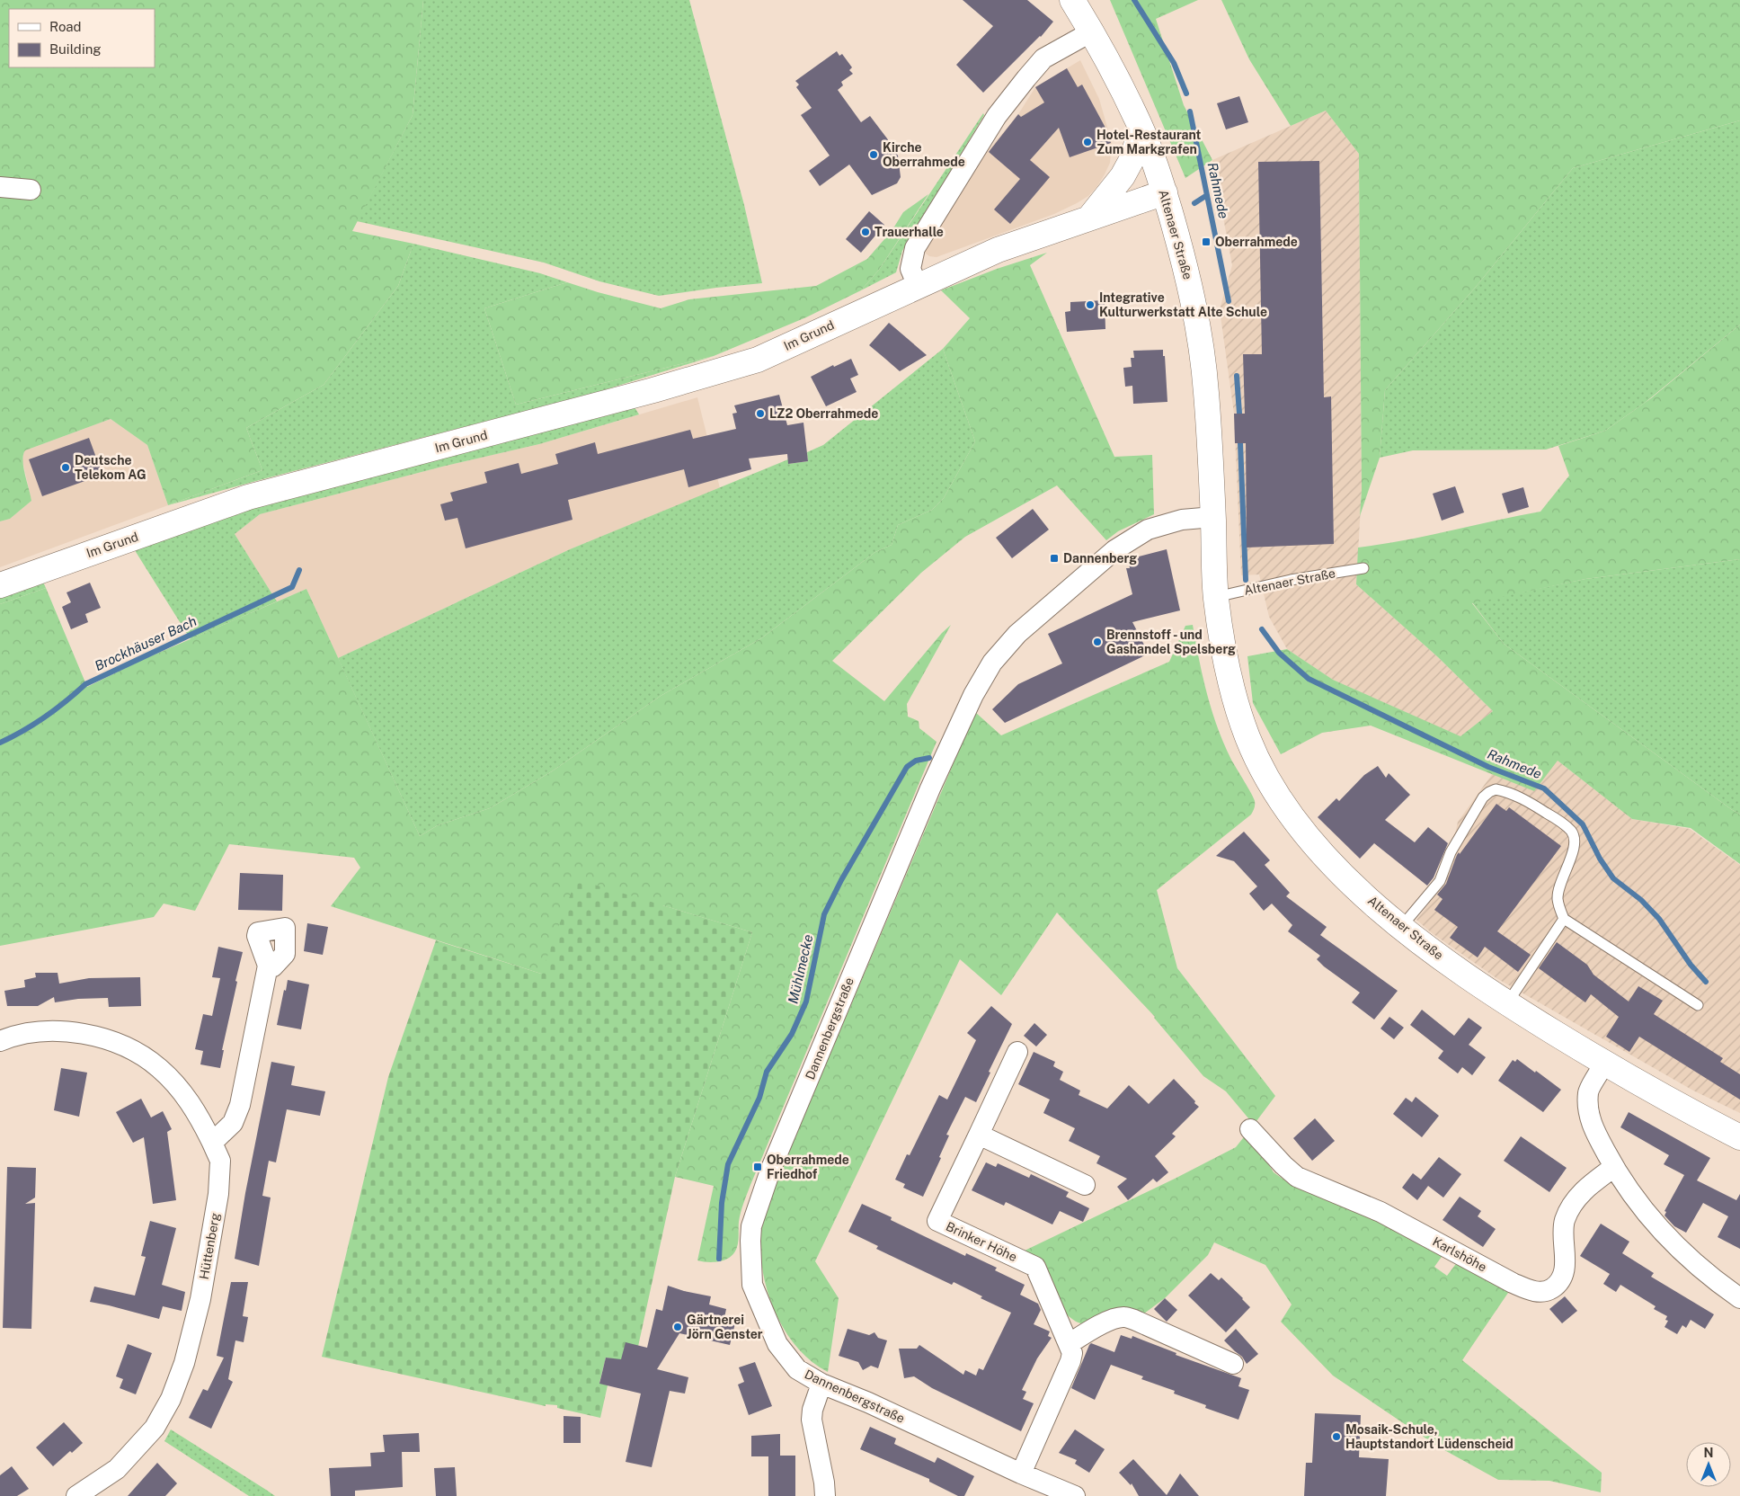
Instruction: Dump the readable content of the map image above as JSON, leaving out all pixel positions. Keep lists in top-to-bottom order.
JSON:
{
  "streets": {
    "main road": ["Altenaer Straße", "Im Grund"],
    "street": [
      "Dannenbergstraße",
      "Brinker Höhe",
      "Hüttenberg",
      "Karlshöhe"
    ]
  },
  "crossings": [
    ["Altenaer Straße", "Im Grund"],
    ["Altenaer Straße", "Dannenbergstraße"],
    ["Dannenbergstraße", "Brinker Höhe"]
  ],
  "water": ["Rahmede", "Brockhäuser Bach", "Mühlmecke"],
  "places": {
    "other": [
      "Hotel-Restaurant Zum Markgrafen",
      "Kirche Oberrahmede",
      "Trauerhalle",
      "Integrative Kulturwerkstatt Alte Schule",
      "LZ2 Oberrahmede",
      "Deutsche Telekom AG",
      "Brennstoff - und Gashandel Spelsberg",
      "Gärtnerei Jörn Genster",
      "Mosaik-Schule, Hauptstandort Lüdenscheid"
    ],
    "transit": ["Oberrahmede", "Dannenberg", "Oberrahmede Friedhof"]
  },
  "legend": ["Road", "Building"],
  "north": "top"
}
